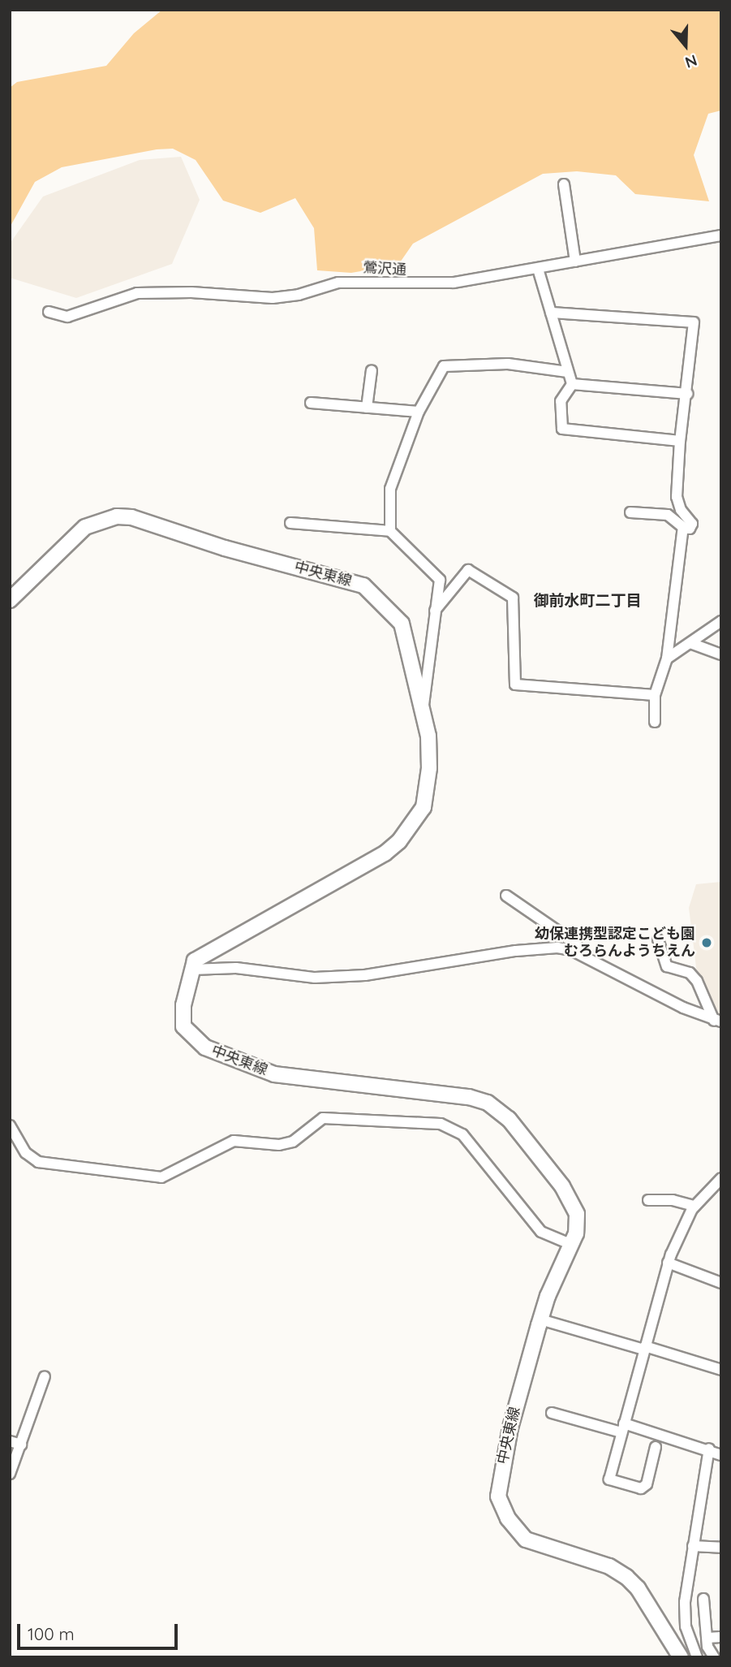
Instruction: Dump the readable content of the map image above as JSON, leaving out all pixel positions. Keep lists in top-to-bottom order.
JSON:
{
  "streets": {
    "main road": ["中央東線"],
    "street": ["鶯沢通"]
  },
  "districts": ["御前水町二丁目"],
  "places": ["幼保連携型認定こども園 むろらんようちえん"],
  "scale_bar": "100 m",
  "north": "bottom"
}
